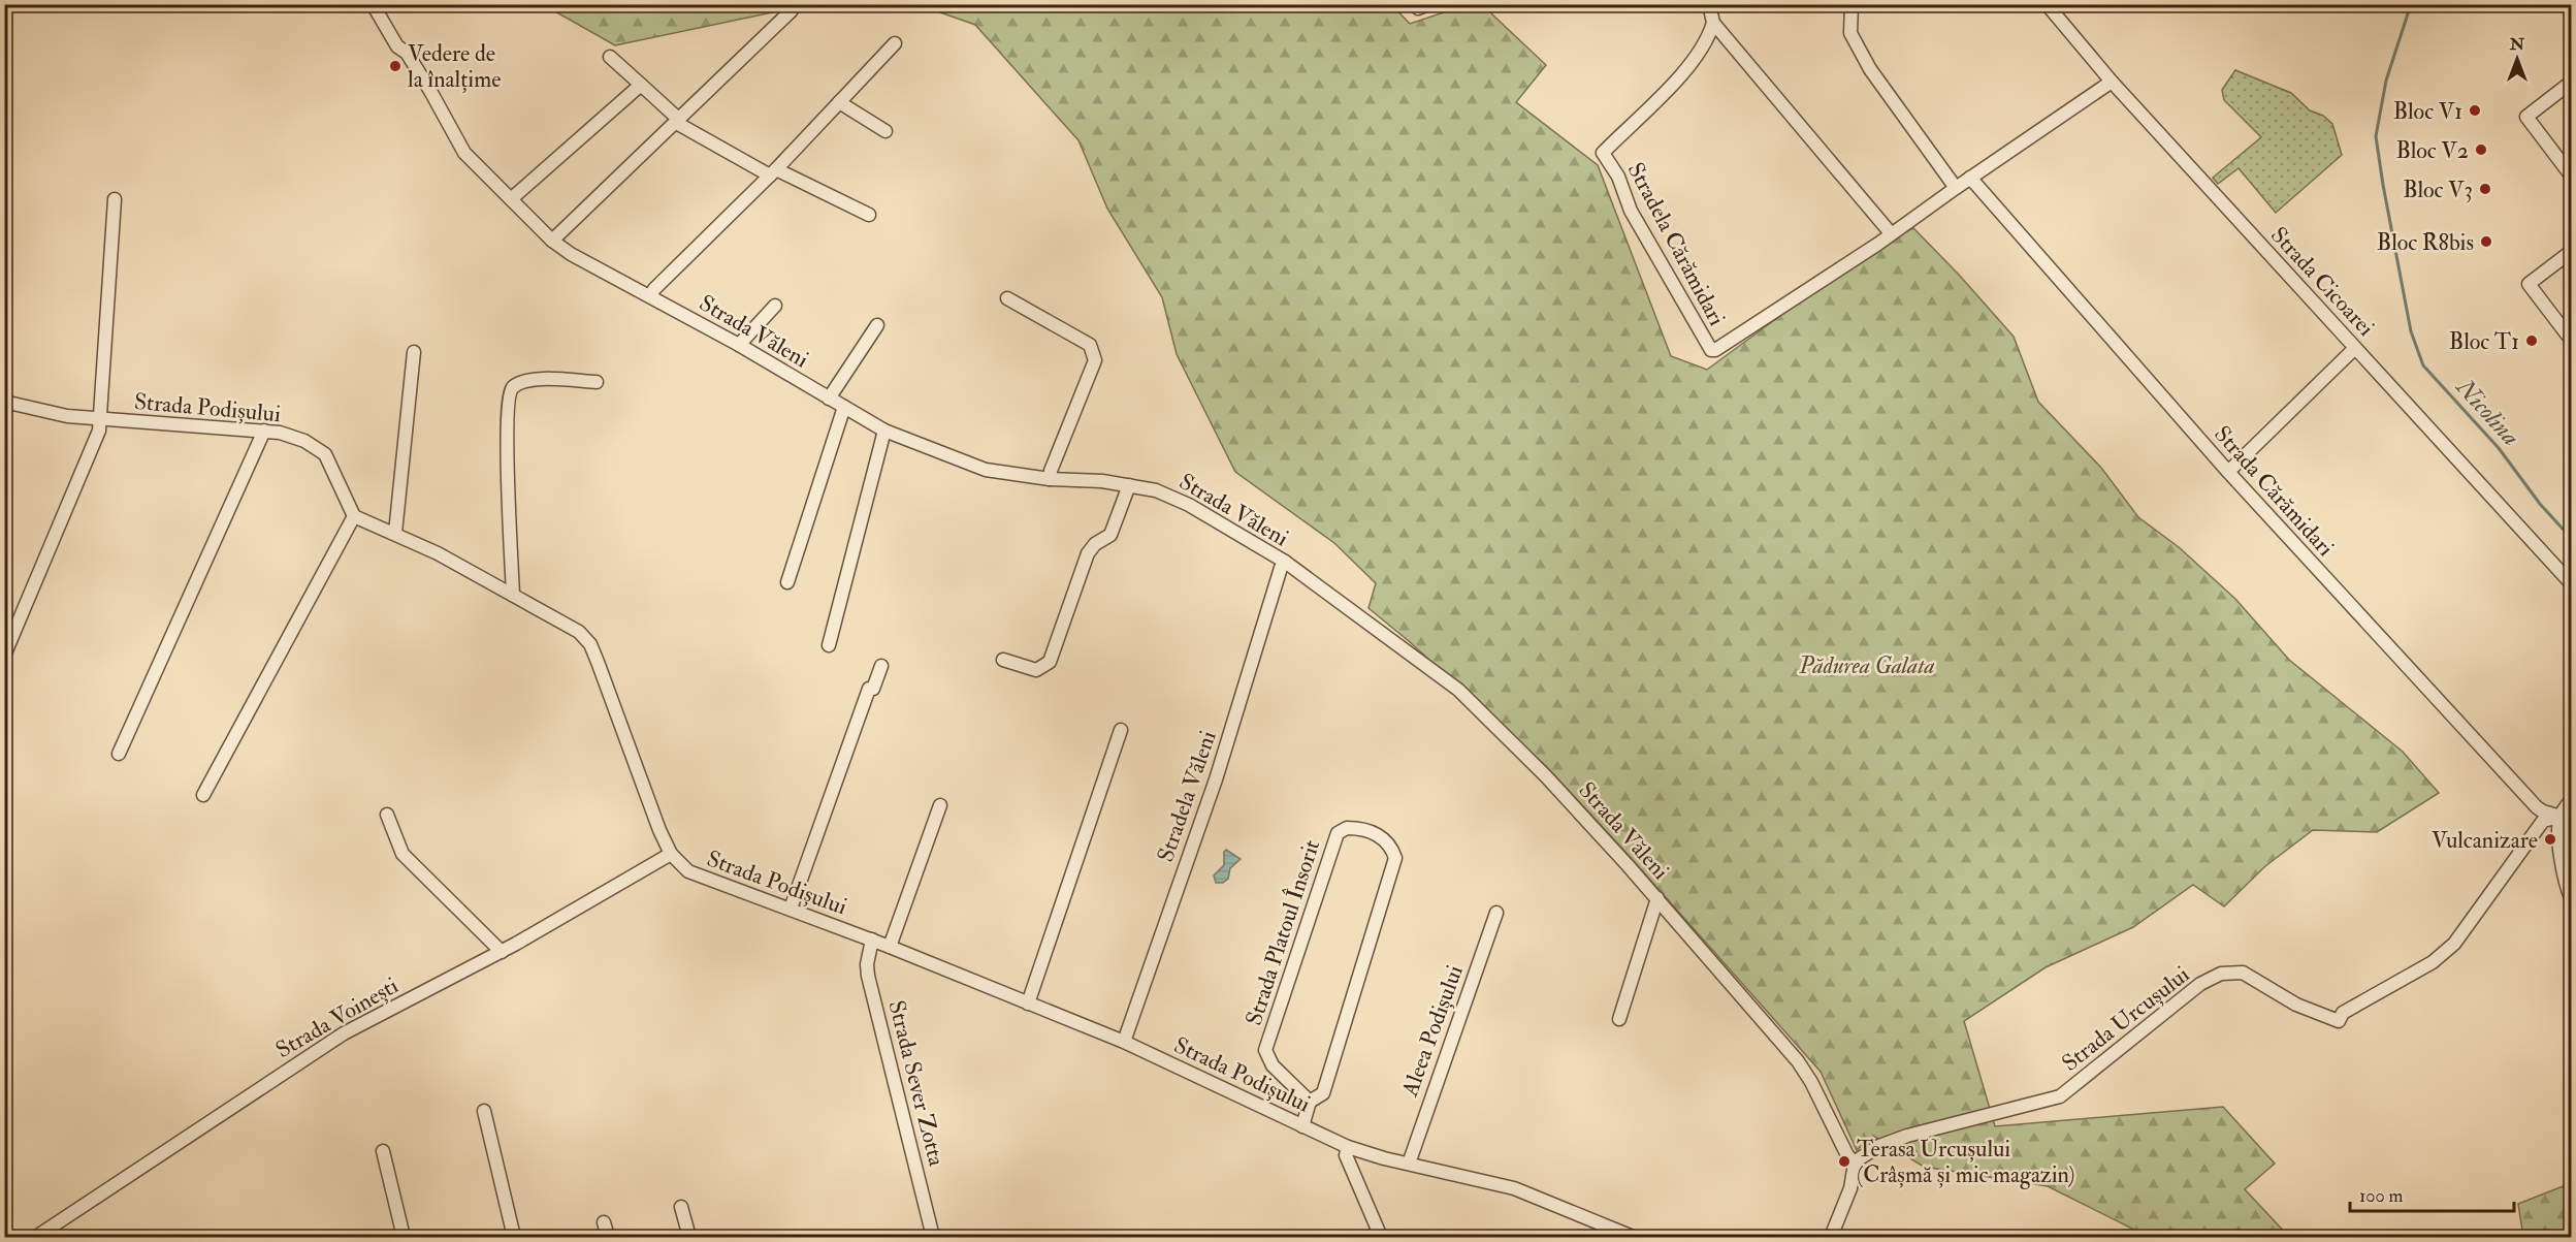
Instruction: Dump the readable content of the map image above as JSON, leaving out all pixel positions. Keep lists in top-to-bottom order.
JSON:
{
  "streets": {
    "street": [
      "Stradela Cărămidari",
      "Strada Cicoarei",
      "Strada Văleni",
      "Strada Podișului",
      "Strada Cărămidari",
      "Stradela Văleni",
      "Strada Platoul Însorit",
      "Strada Voinești",
      "Strada Urcușului",
      "Aleea Podișului",
      "Strada Sever Zotta"
    ]
  },
  "crossings": [
    ["Stradela Cărămidari", "Strada Cicoarei"],
    ["Stradela Cărămidari", "Strada Cărămidari"],
    ["Strada Văleni", "Stradela Văleni"],
    ["Strada Văleni", "Strada Urcușului"],
    ["Strada Podișului", "Stradela Văleni"],
    ["Strada Podișului", "Strada Voinești"],
    ["Strada Podișului", "Aleea Podișului"],
    ["Strada Podișului", "Strada Sever Zotta"],
    ["Strada Cărămidari", "Strada Urcușului"]
  ],
  "water": ["Nicolina"],
  "parks": ["Pădurea Galata"],
  "places": [
    "Vedere de la înalțime",
    "Bloc V1",
    "Bloc V2",
    "Bloc V3",
    "Bloc R8bis",
    "Bloc T1",
    "Vulcanizare",
    "Terasa Urcușului (Crâșmă și mic magazin)"
  ],
  "scale_bar": "100 m",
  "north": "top"
}
